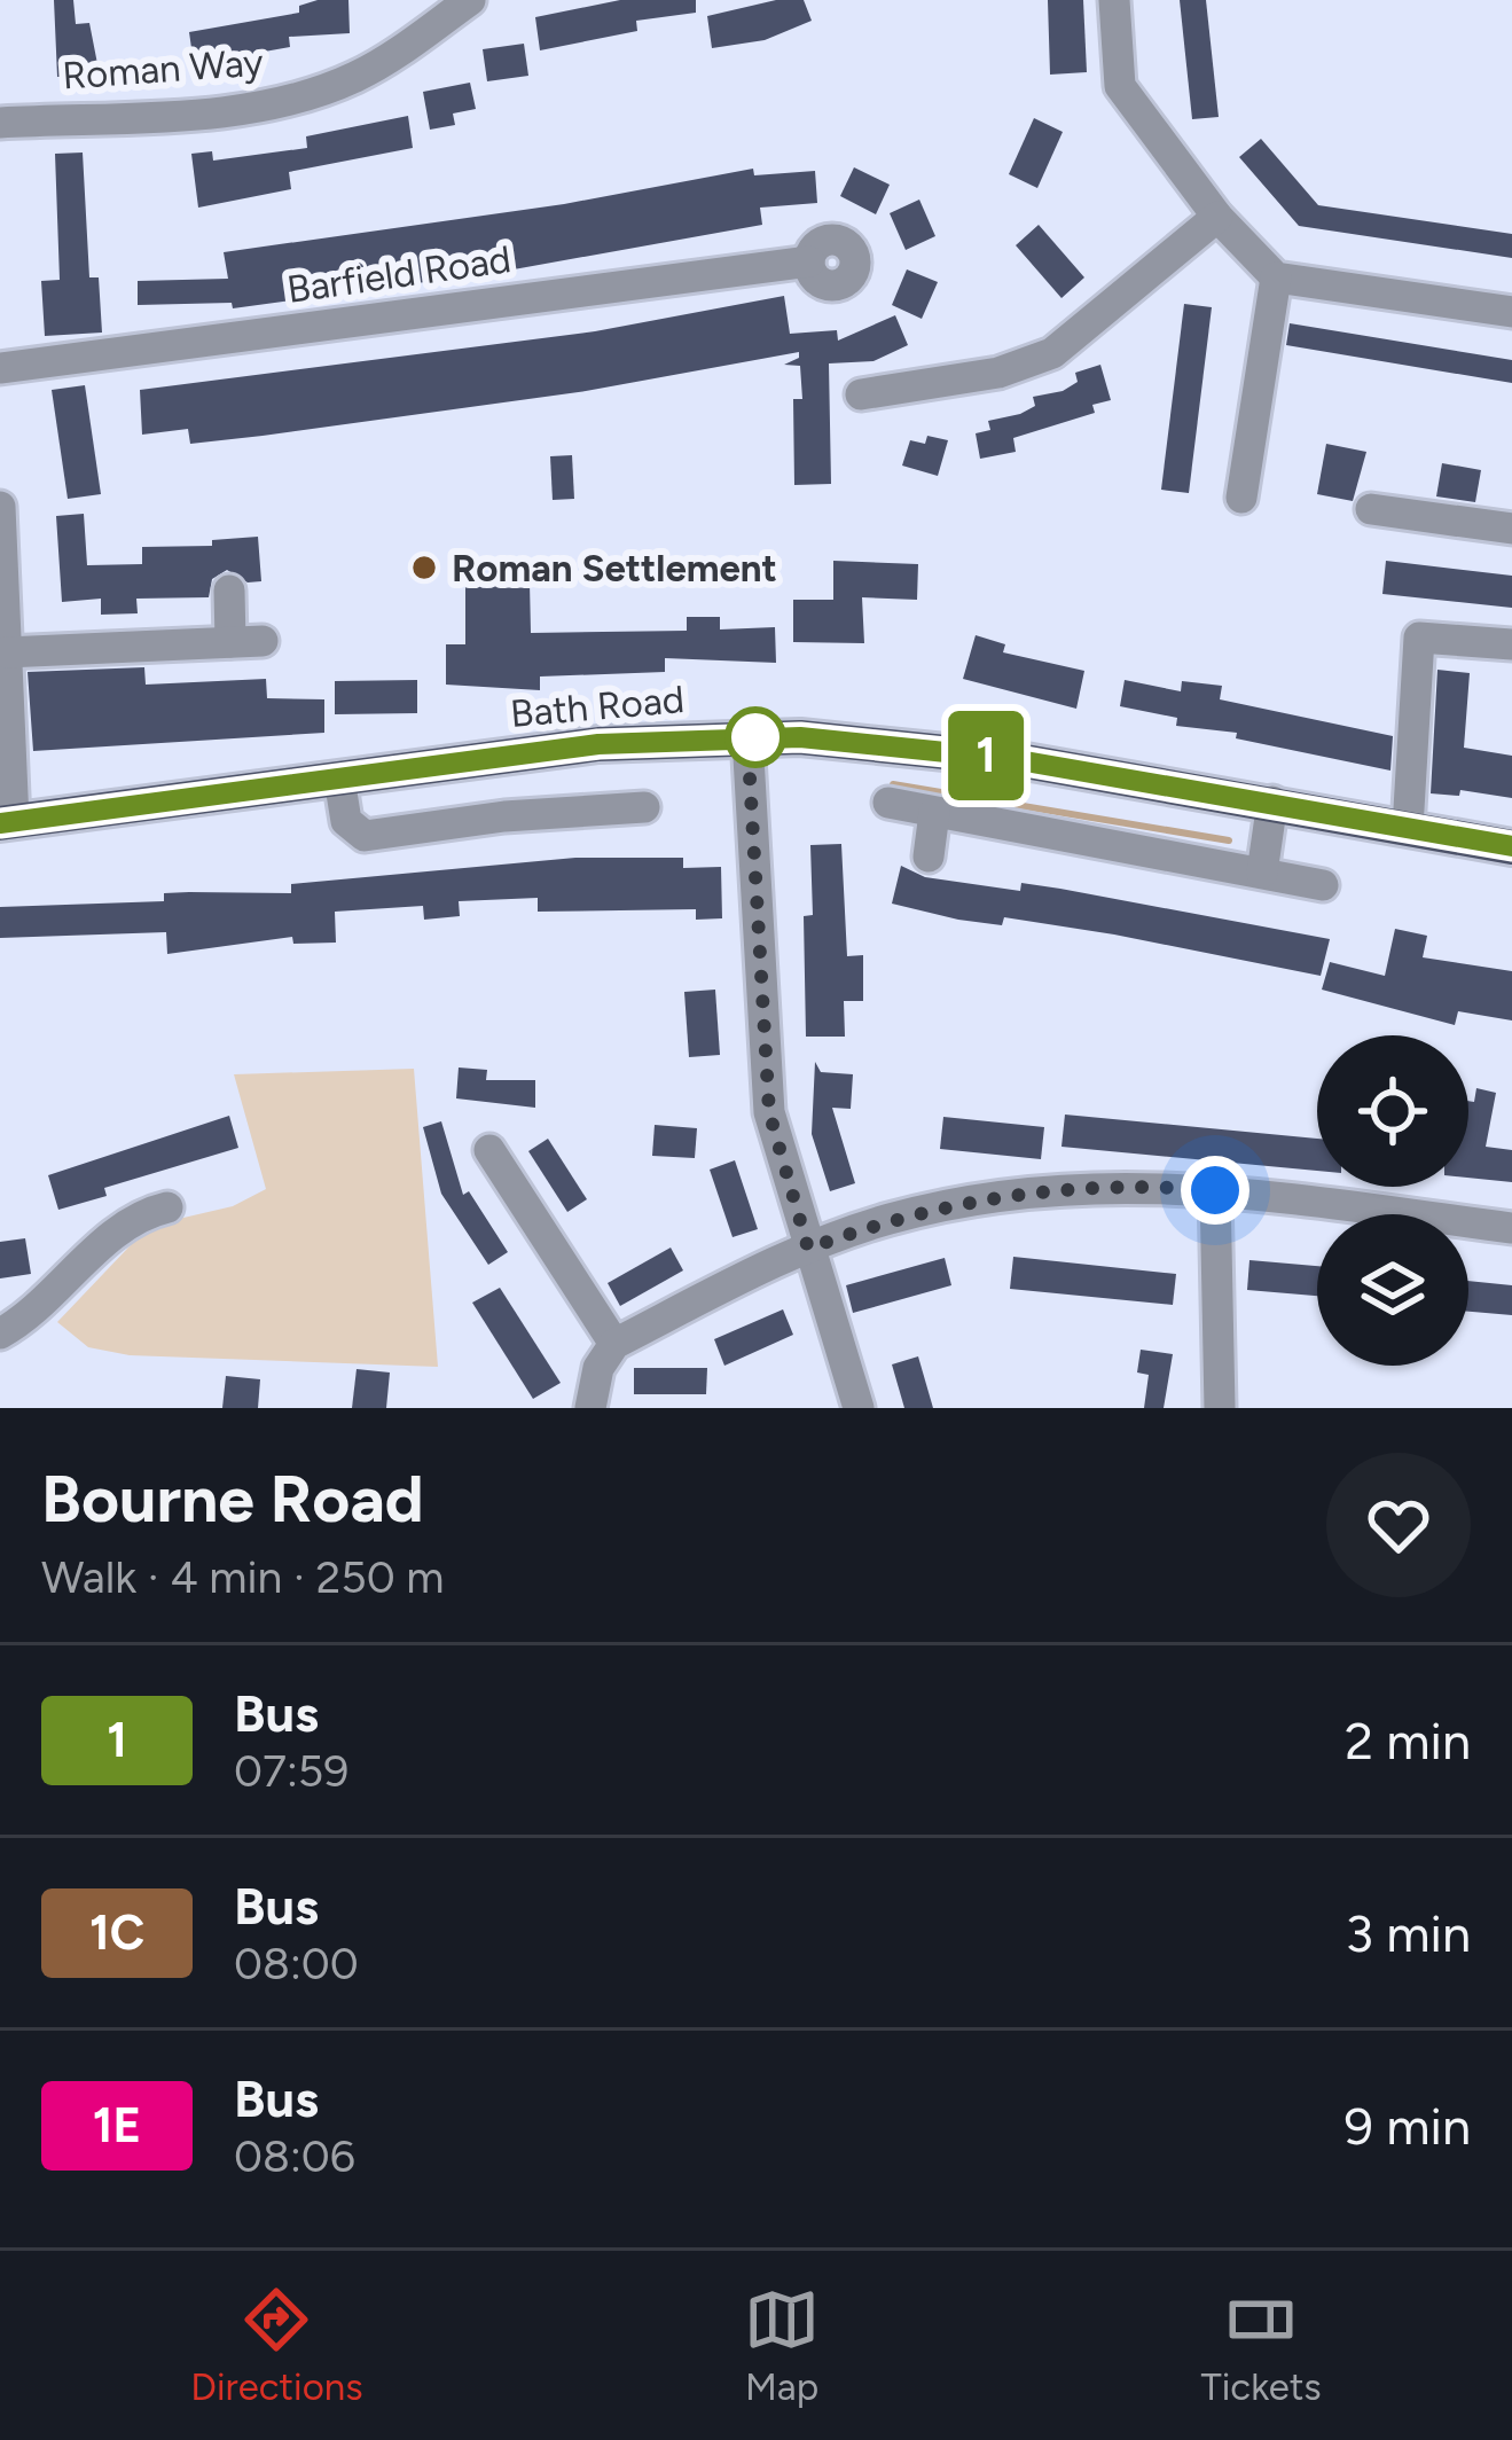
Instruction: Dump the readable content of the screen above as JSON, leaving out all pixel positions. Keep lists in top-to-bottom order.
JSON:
{
  "streets": {
    "main road": ["Bath Road"],
    "street": ["Roman Way", "Barfield Road"]
  },
  "places": ["Roman Settlement"],
  "lines": ["bus line 1"],
  "page": {
    "on_map": "1",
    "heading": ["Bourne Road", "Walk · 4 min · 250 m"],
    "list": [
      {
        "mark": "1",
        "name": "Bus",
        "note": "07:59",
        "value": "2 min"
      },
      {
        "mark": "1C",
        "name": "Bus",
        "note": "08:00",
        "value": "3 min"
      },
      {
        "mark": "1E",
        "name": "Bus",
        "note": "08:06",
        "value": "9 min"
      }
    ],
    "tabs": ["Directions", "Map", "Tickets"]
  }
}
